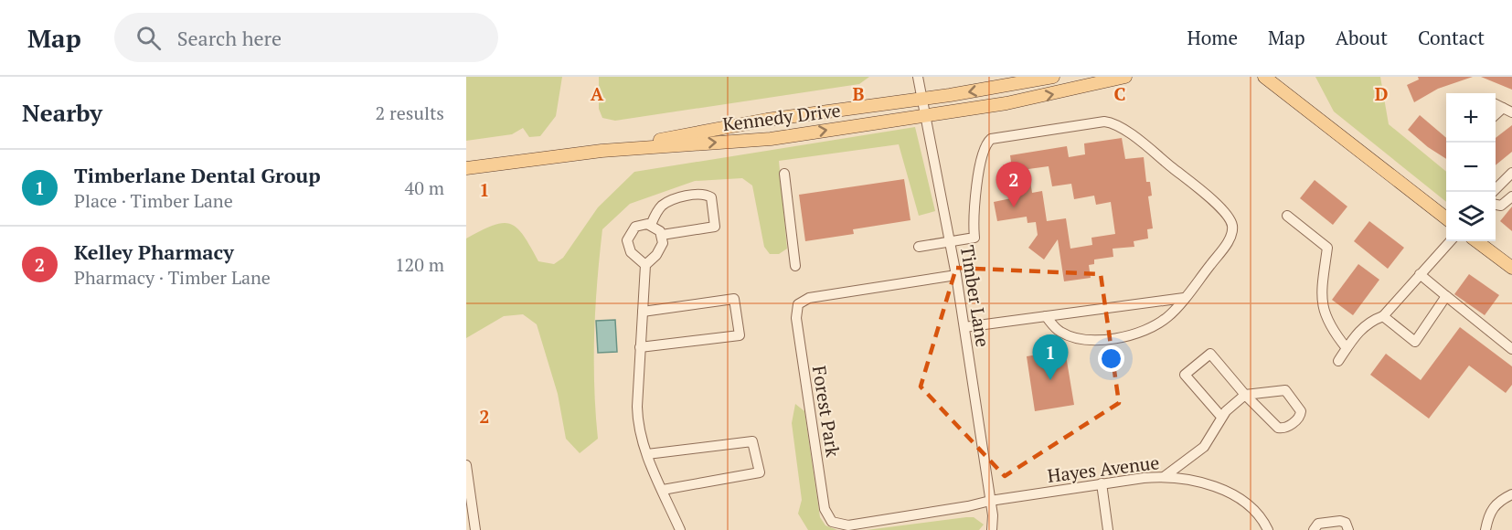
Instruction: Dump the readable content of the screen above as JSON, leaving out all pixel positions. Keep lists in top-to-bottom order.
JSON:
{
  "streets": {
    "main road": ["Kennedy Drive"],
    "street": ["Timber Lane", "Forest Park", "Hayes Avenue"]
  },
  "crossings": [
    ["Kennedy Drive", "Timber Lane"],
    ["Timber Lane", "Forest Park"],
    ["Timber Lane", "Hayes Avenue"],
    ["Forest Park", "Hayes Avenue"]
  ],
  "page": {
    "header": "Map",
    "search": "Search here",
    "nav": [
      "Home",
      "Map",
      "About",
      "Contact"
    ],
    "heading": ["Nearby", "2 results"],
    "map_buttons": ["+", "−"],
    "list": [
      {
        "mark": "1",
        "name": "Timberlane Dental Group",
        "note": "Place · Timber Lane",
        "value": "40 m"
      },
      {
        "mark": "2",
        "name": "Kelley Pharmacy",
        "note": "Pharmacy · Timber Lane",
        "value": "120 m"
      }
    ],
    "pins": ["2", "1"]
  },
  "grid": {
    "columns": [
      "A",
      "B",
      "C",
      "D"
    ],
    "rows": ["1", "2"]
  }
}
